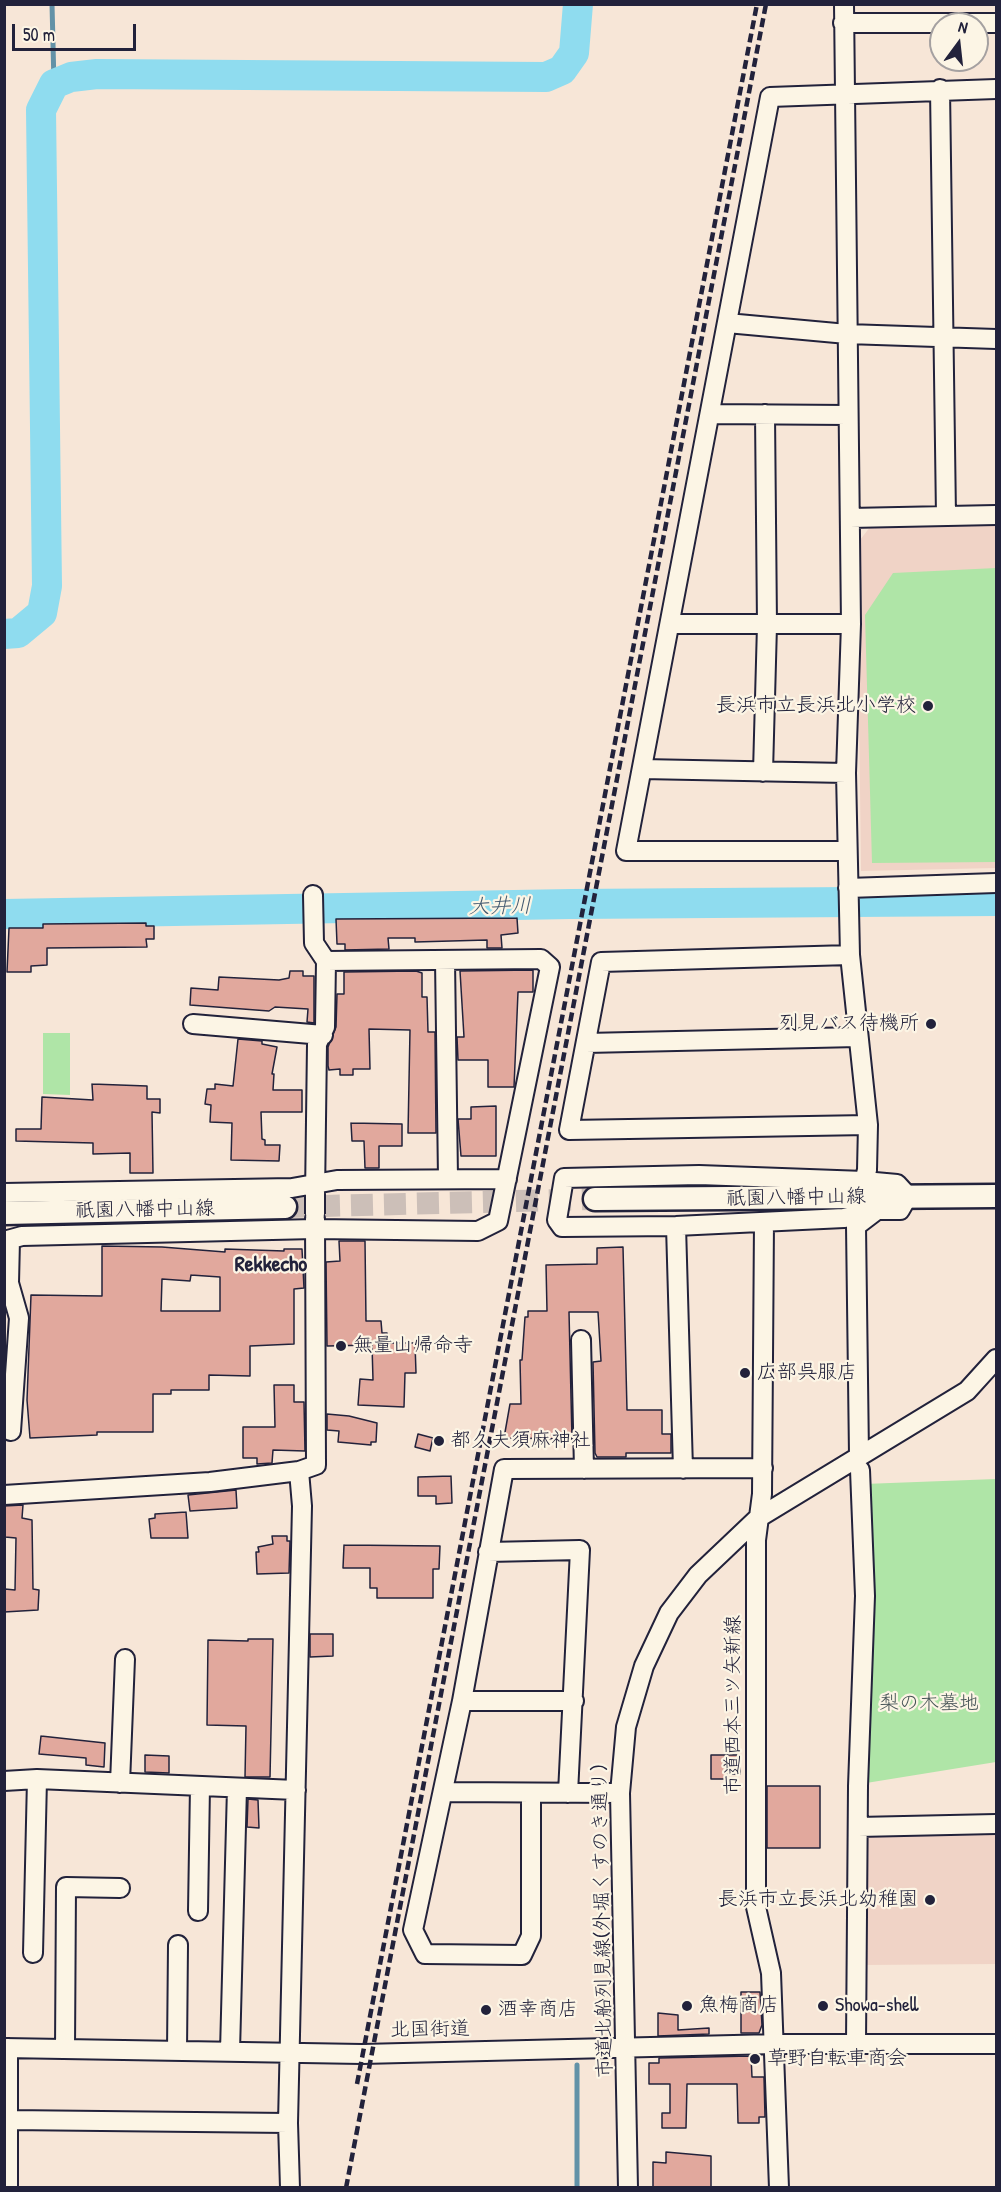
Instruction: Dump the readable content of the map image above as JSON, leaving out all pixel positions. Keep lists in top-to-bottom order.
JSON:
{
  "streets": {
    "main road": ["祇園八幡中山線"],
    "street": ["市道西本三ツ矢新線", "市道北船列見線(外堀くすのき通り)", "北国街道"]
  },
  "crossings": [
    ["市道西本三ツ矢新線", "市道北船列見線(外堀くすのき通り)"],
    ["市道西本三ツ矢新線", "北国街道"],
    ["市道北船列見線(外堀くすのき通り)", "北国街道"]
  ],
  "districts": ["Rekkecho"],
  "water": ["大井川"],
  "parks": ["梨の木墓地"],
  "places": [
    "長浜市立長浜北小学校",
    "列見バス待機所",
    "無量山帰命寺",
    "広部呉服店",
    "都久夫須麻神社",
    "長浜市立長浜北幼稚園",
    "魚梅商店",
    "Showa-shell",
    "酒幸商店",
    "草野自転車商会"
  ],
  "scale_bar": "50 m",
  "north": "top"
}
